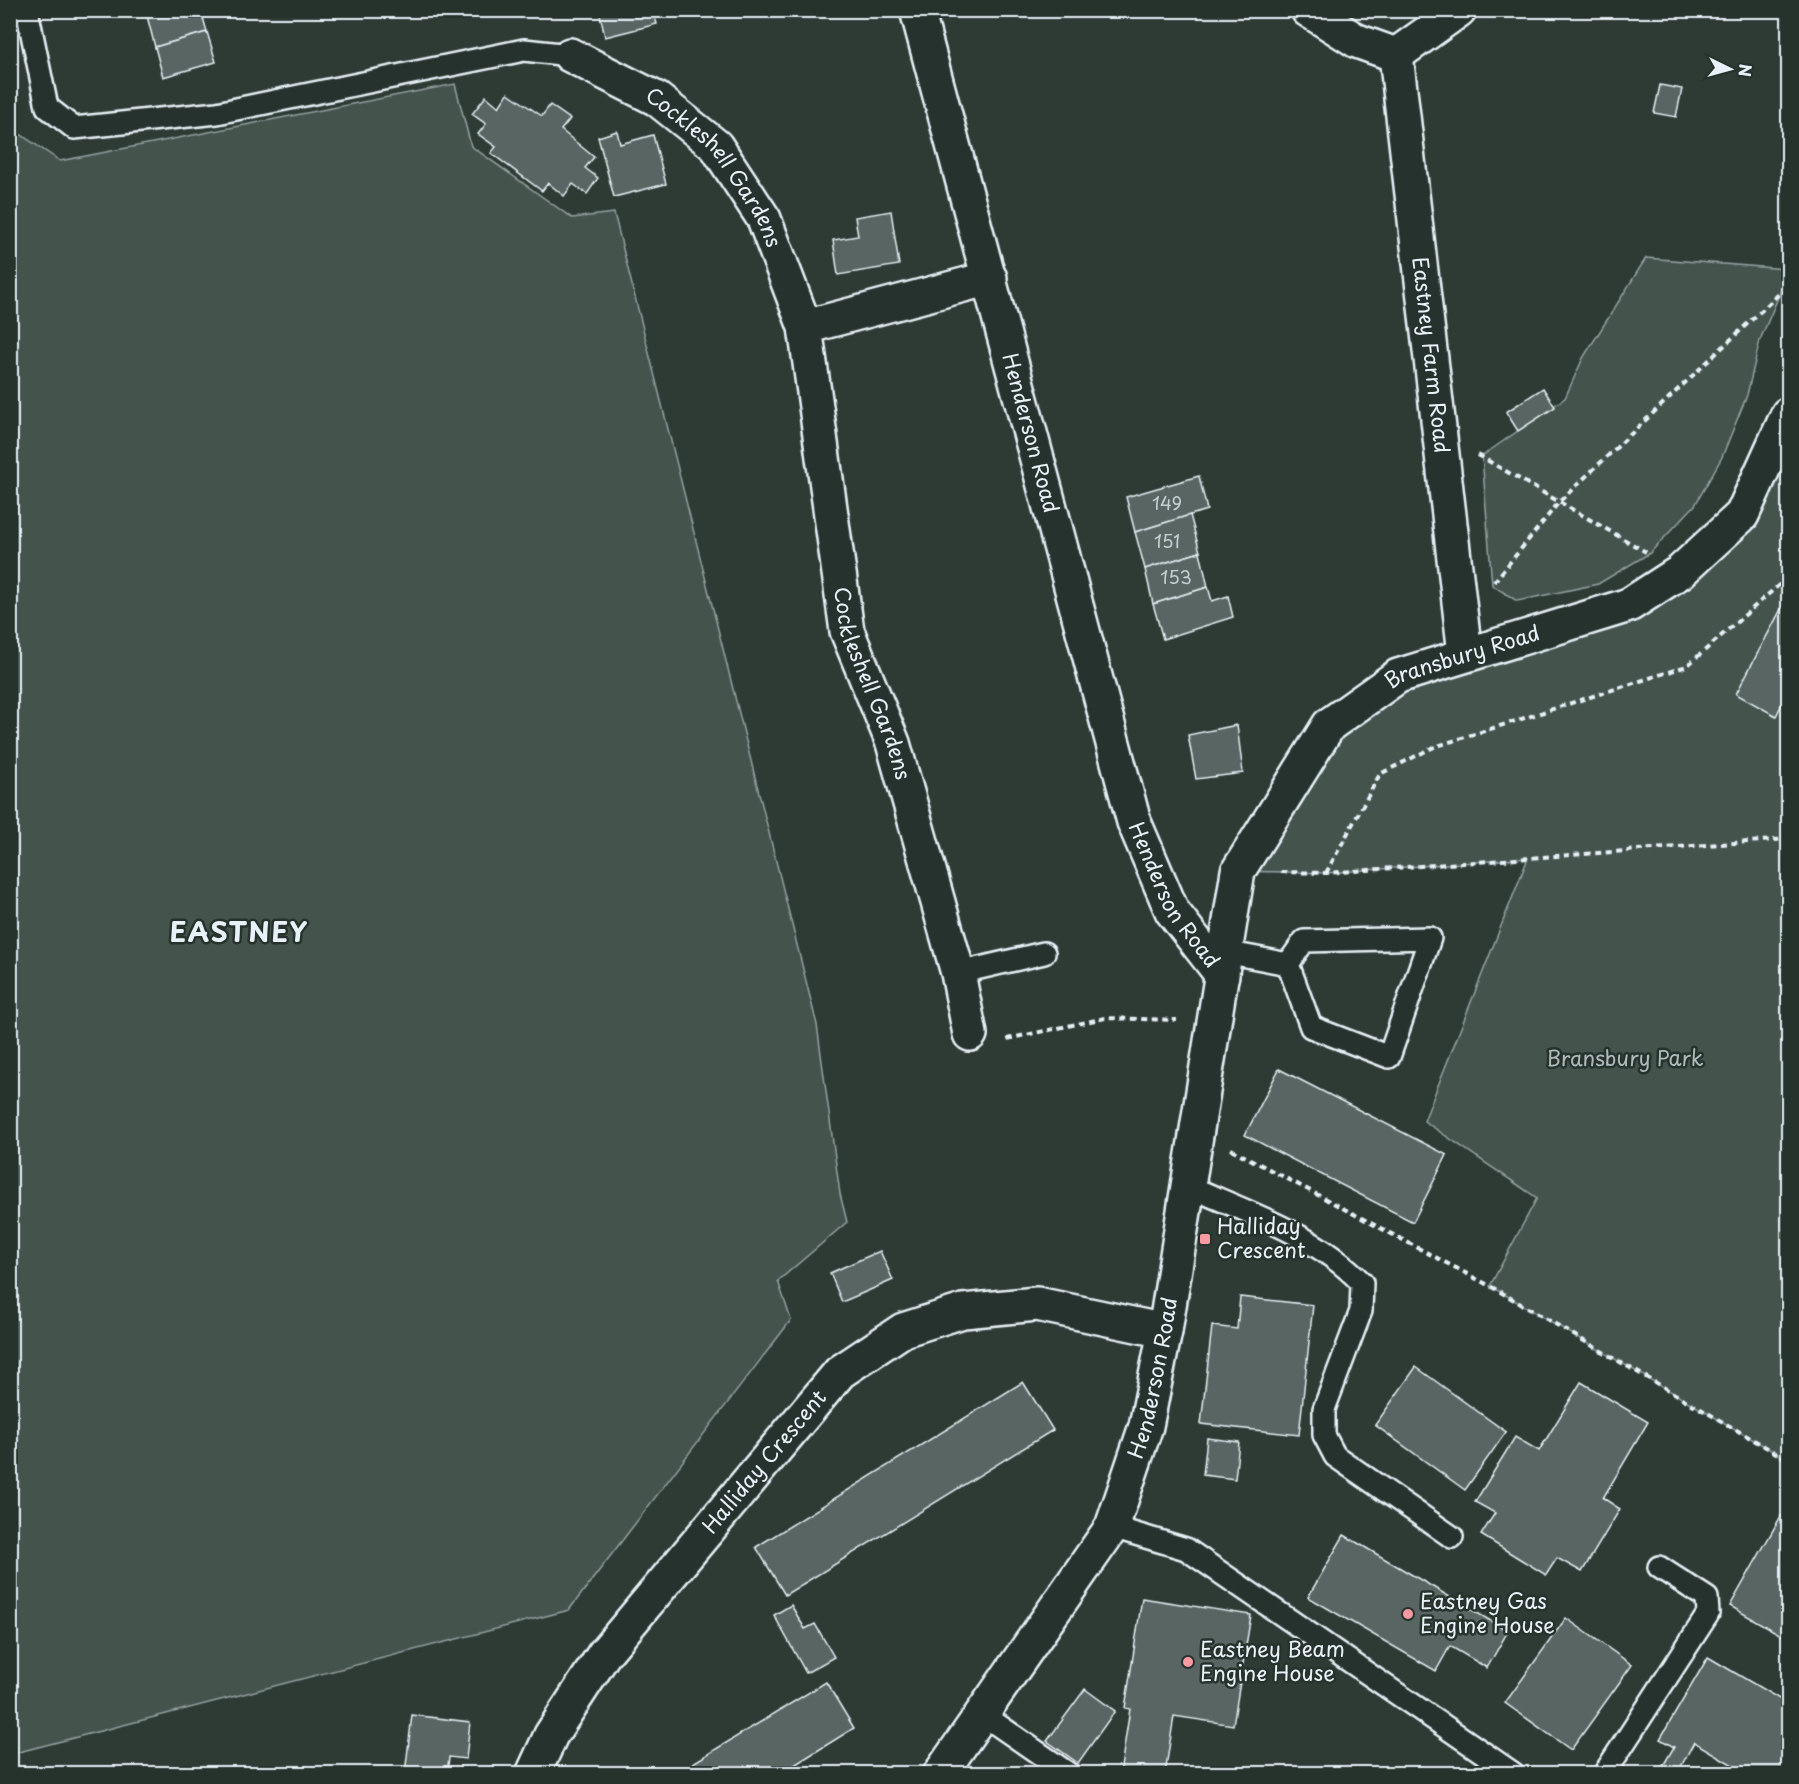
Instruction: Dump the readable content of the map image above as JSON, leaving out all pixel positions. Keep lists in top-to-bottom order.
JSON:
{
  "streets": {
    "street": [
      "Cockleshell Gardens",
      "Eastney Farm Road",
      "Henderson Road",
      "Bransbury Road",
      "Halliday Crescent"
    ]
  },
  "crossings": [
    ["Eastney Farm Road", "Bransbury Road"],
    ["Henderson Road", "Bransbury Road"],
    ["Henderson Road", "Halliday Crescent"]
  ],
  "districts": ["EASTNEY"],
  "parks": ["Bransbury Park"],
  "places": {
    "transit": ["Halliday Crescent"],
    "other": ["Eastney Gas Engine House", "Eastney Beam Engine House"]
  },
  "house_numbers": ["149", "151", "153"],
  "north": "right"
}
